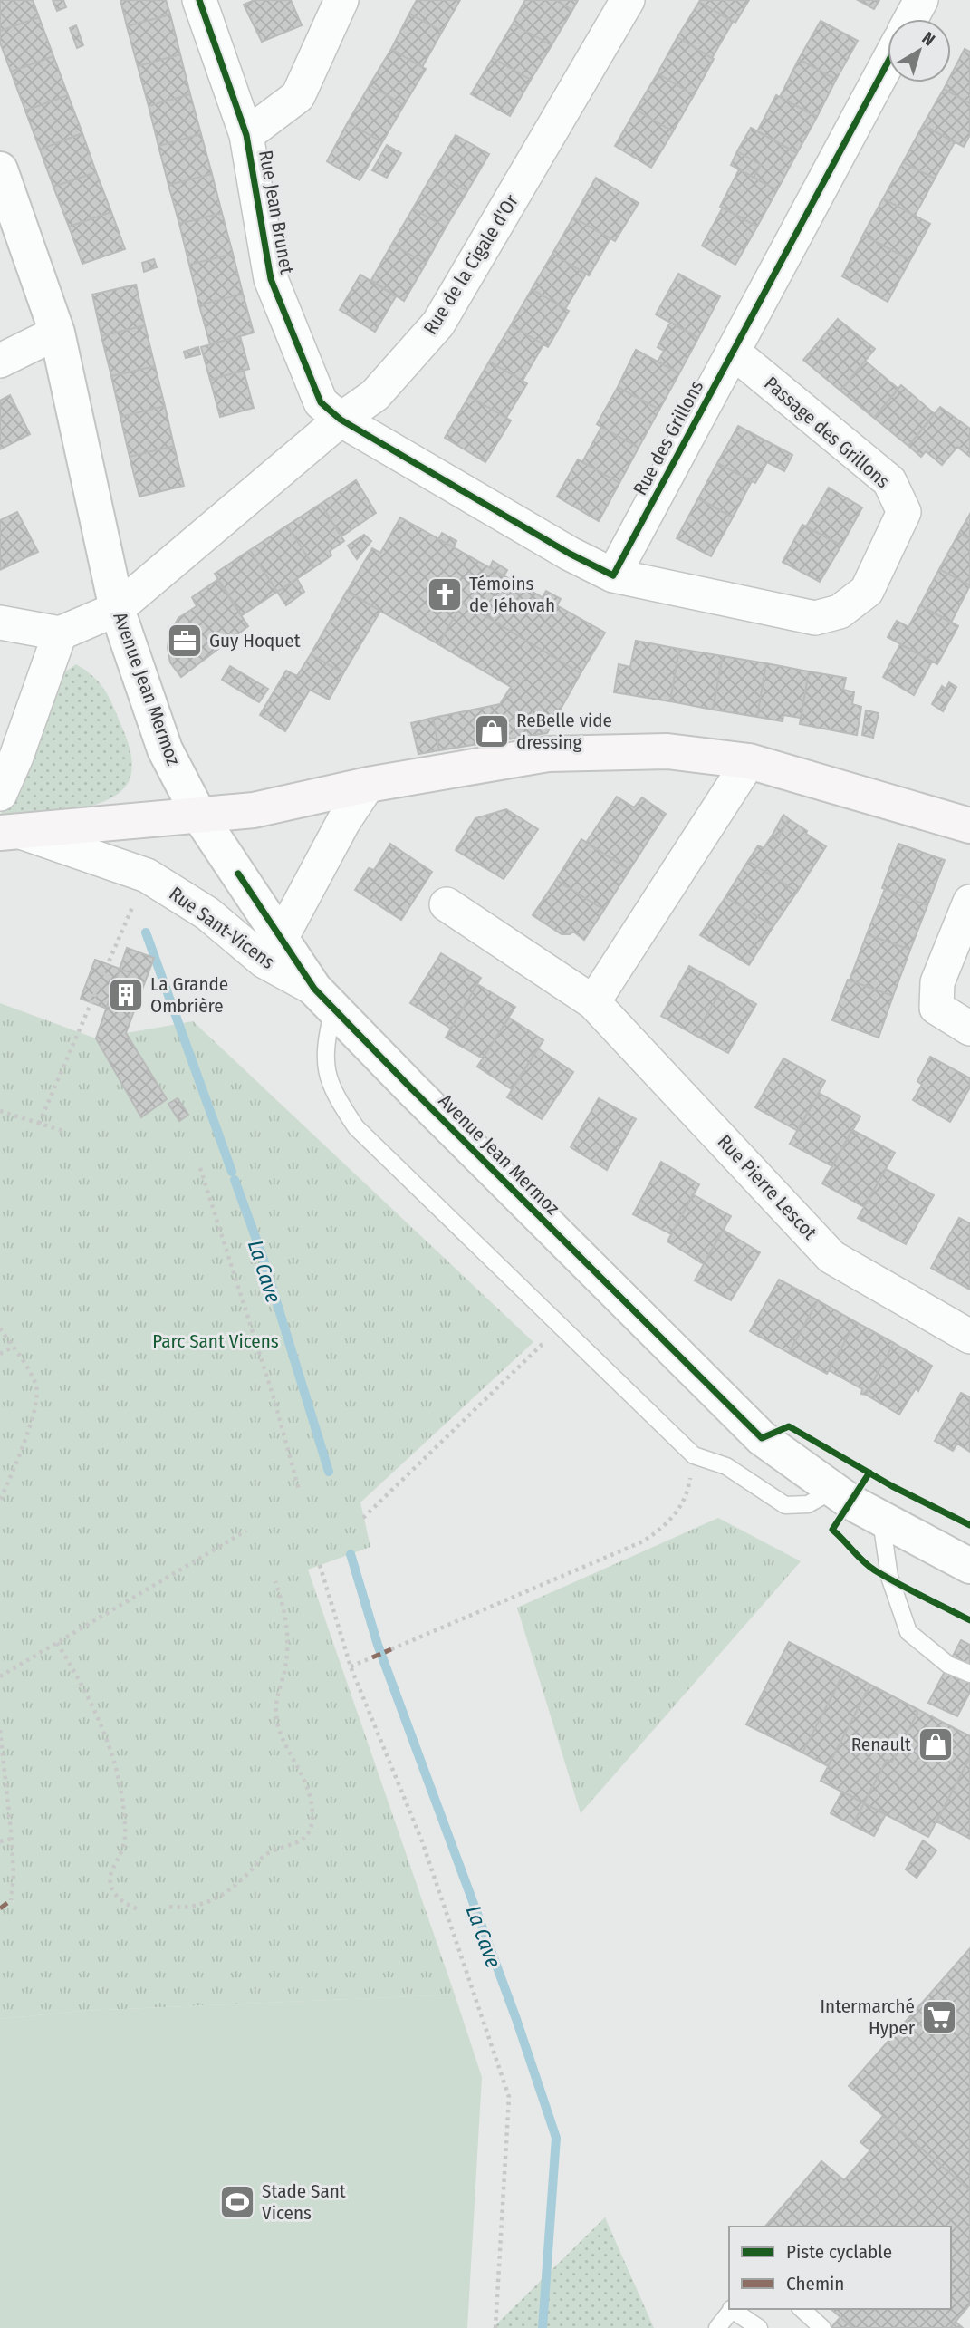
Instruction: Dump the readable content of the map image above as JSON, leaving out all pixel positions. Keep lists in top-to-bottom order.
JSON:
{
  "streets": {
    "main road": ["Rue Sant-Vicens"],
    "street": [
      "Rue Jean Brunet",
      "Rue de la Cigale d'Or",
      "Passage des Grillons",
      "Rue des Grillons",
      "Avenue Jean Mermoz",
      "Rue Pierre Lescot"
    ]
  },
  "crossings": [
    ["Rue Jean Brunet", "Rue de la Cigale d'Or"],
    ["Rue de la Cigale d'Or", "Avenue Jean Mermoz"],
    ["Passage des Grillons", "Rue des Grillons"],
    ["Avenue Jean Mermoz", "Rue Sant-Vicens"]
  ],
  "water": ["La Cave"],
  "parks": ["Parc Sant Vicens"],
  "places": {
    "church": ["Témoins de Jéhovah"],
    "office": ["Guy Hoquet"],
    "shop": ["ReBelle vide dressing", "Renault"],
    "building": ["La Grande Ombrière"],
    "supermarket": ["Intermarché Hyper"],
    "sports": ["Stade Sant Vicens"]
  },
  "legend": ["Piste cyclable", "Chemin"],
  "north": "top right"
}
